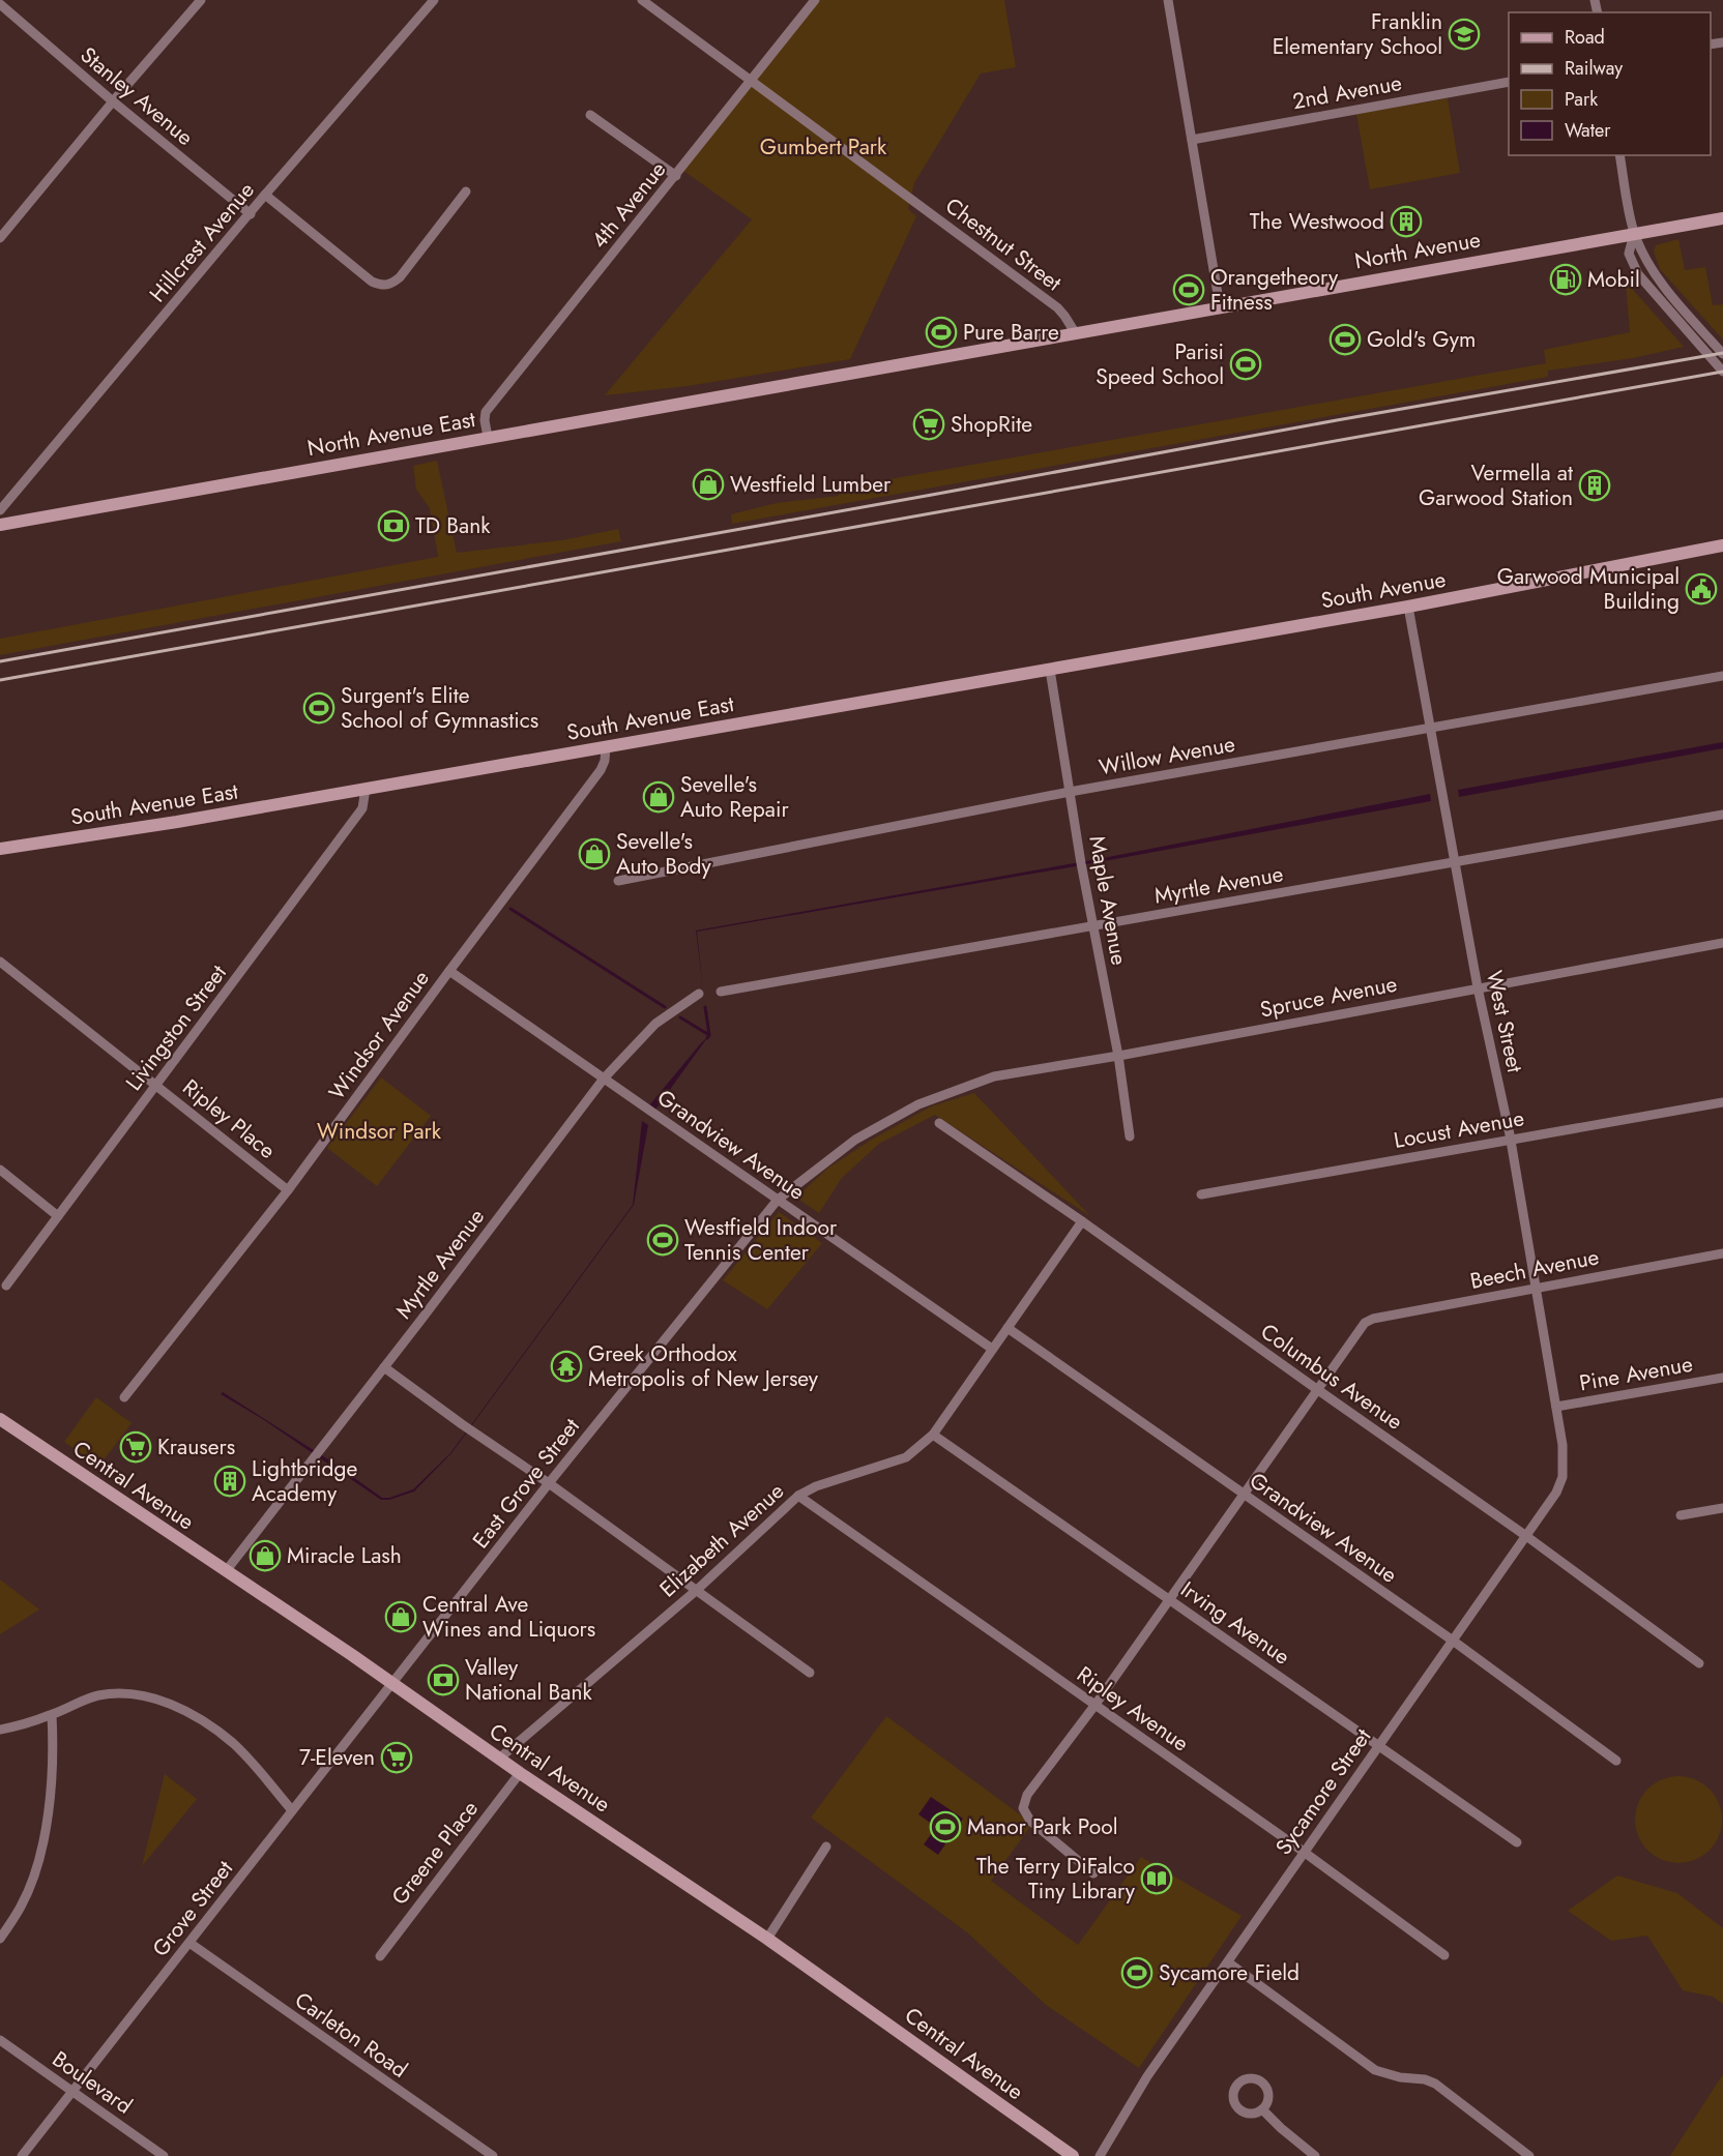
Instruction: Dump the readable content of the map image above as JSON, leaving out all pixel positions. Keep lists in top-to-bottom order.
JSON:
{
  "streets": {
    "main road": [
      "North Avenue",
      "North Avenue East",
      "South Avenue",
      "South Avenue East",
      "Central Avenue"
    ],
    "street": [
      "2nd Avenue",
      "Stanley Avenue",
      "4th Avenue",
      "Hillcrest Avenue",
      "Chestnut Street",
      "Willow Avenue",
      "Myrtle Avenue",
      "Maple Avenue",
      "Spruce Avenue",
      "West Street",
      "Livingston Street",
      "Windsor Avenue",
      "Ripley Place",
      "Locust Avenue",
      "Grandview Avenue",
      "Beech Avenue",
      "Pine Avenue",
      "Columbus Avenue",
      "East Grove Street",
      "Elizabeth Avenue",
      "Irving Avenue",
      "Ripley Avenue",
      "Sycamore Street",
      "Greene Place",
      "Grove Street",
      "Carleton Road",
      "Boulevard"
    ]
  },
  "crossings": [
    ["Stanley Avenue", "Hillcrest Avenue"],
    ["4th Avenue", "Chestnut Street"],
    ["4th Avenue", "North Avenue East"],
    ["Chestnut Street", "North Avenue"],
    ["North Avenue", "North Avenue East"],
    ["South Avenue", "South Avenue East"],
    ["South Avenue", "Maple Avenue"],
    ["South Avenue", "West Street"],
    ["South Avenue East", "Maple Avenue"],
    ["South Avenue East", "Livingston Street"],
    ["South Avenue East", "Windsor Avenue"],
    ["Willow Avenue", "Maple Avenue"],
    ["Willow Avenue", "West Street"],
    ["Myrtle Avenue", "Maple Avenue"],
    ["Myrtle Avenue", "West Street"],
    ["Myrtle Avenue", "Grandview Avenue"],
    ["Myrtle Avenue", "Central Avenue"],
    ["Maple Avenue", "Spruce Avenue"],
    ["Spruce Avenue", "West Street"],
    ["Spruce Avenue", "East Grove Street"],
    ["West Street", "Locust Avenue"],
    ["West Street", "Beech Avenue"],
    ["West Street", "Pine Avenue"],
    ["West Street", "Sycamore Street"],
    ["Livingston Street", "Ripley Place"],
    ["Windsor Avenue", "Ripley Place"],
    ["Windsor Avenue", "Grandview Avenue"],
    ["Grandview Avenue", "East Grove Street"],
    ["Grandview Avenue", "Elizabeth Avenue"],
    ["Grandview Avenue", "Sycamore Street"],
    ["Beech Avenue", "Columbus Avenue"],
    ["Columbus Avenue", "Elizabeth Avenue"],
    ["Columbus Avenue", "Sycamore Street"],
    ["East Grove Street", "Central Avenue"],
    ["East Grove Street", "Grove Street"],
    ["Central Avenue", "Elizabeth Avenue"],
    ["Central Avenue", "Greene Place"],
    ["Central Avenue", "Grove Street"],
    ["Elizabeth Avenue", "Irving Avenue"],
    ["Elizabeth Avenue", "Ripley Avenue"],
    ["Irving Avenue", "Sycamore Street"],
    ["Ripley Avenue", "Sycamore Street"],
    ["Grove Street", "Carleton Road"],
    ["Grove Street", "Boulevard"]
  ],
  "parks": ["Gumbert Park", "Windsor Park"],
  "places": {
    "school or university": ["Franklin Elementary School"],
    "building": ["The Westwood", "Vermella at Garwood Station", "Lightbridge Academy"],
    "fuel station": ["Mobil"],
    "sports": [
      "Orangetheory Fitness",
      "Pure Barre",
      "Gold's Gym",
      "Parisi Speed School",
      "Surgent's Elite School of Gymnastics",
      "Westfield Indoor Tennis Center",
      "Manor Park Pool",
      "Sycamore Field"
    ],
    "supermarket": ["ShopRite", "Krausers", "7-Eleven"],
    "shop": [
      "Westfield Lumber",
      "Sevelle's Auto Repair",
      "Sevelle's Auto Body",
      "Miracle Lash",
      "Central Ave Wines and Liquors"
    ],
    "bank": ["TD Bank", "Valley National Bank"],
    "public building": ["Garwood Municipal Building"],
    "temple": ["Greek Orthodox Metropolis of New Jersey"],
    "library": ["The Terry DiFalco Tiny Library"]
  },
  "legend": [
    "Road",
    "Railway",
    "Park",
    "Water"
  ]
}
